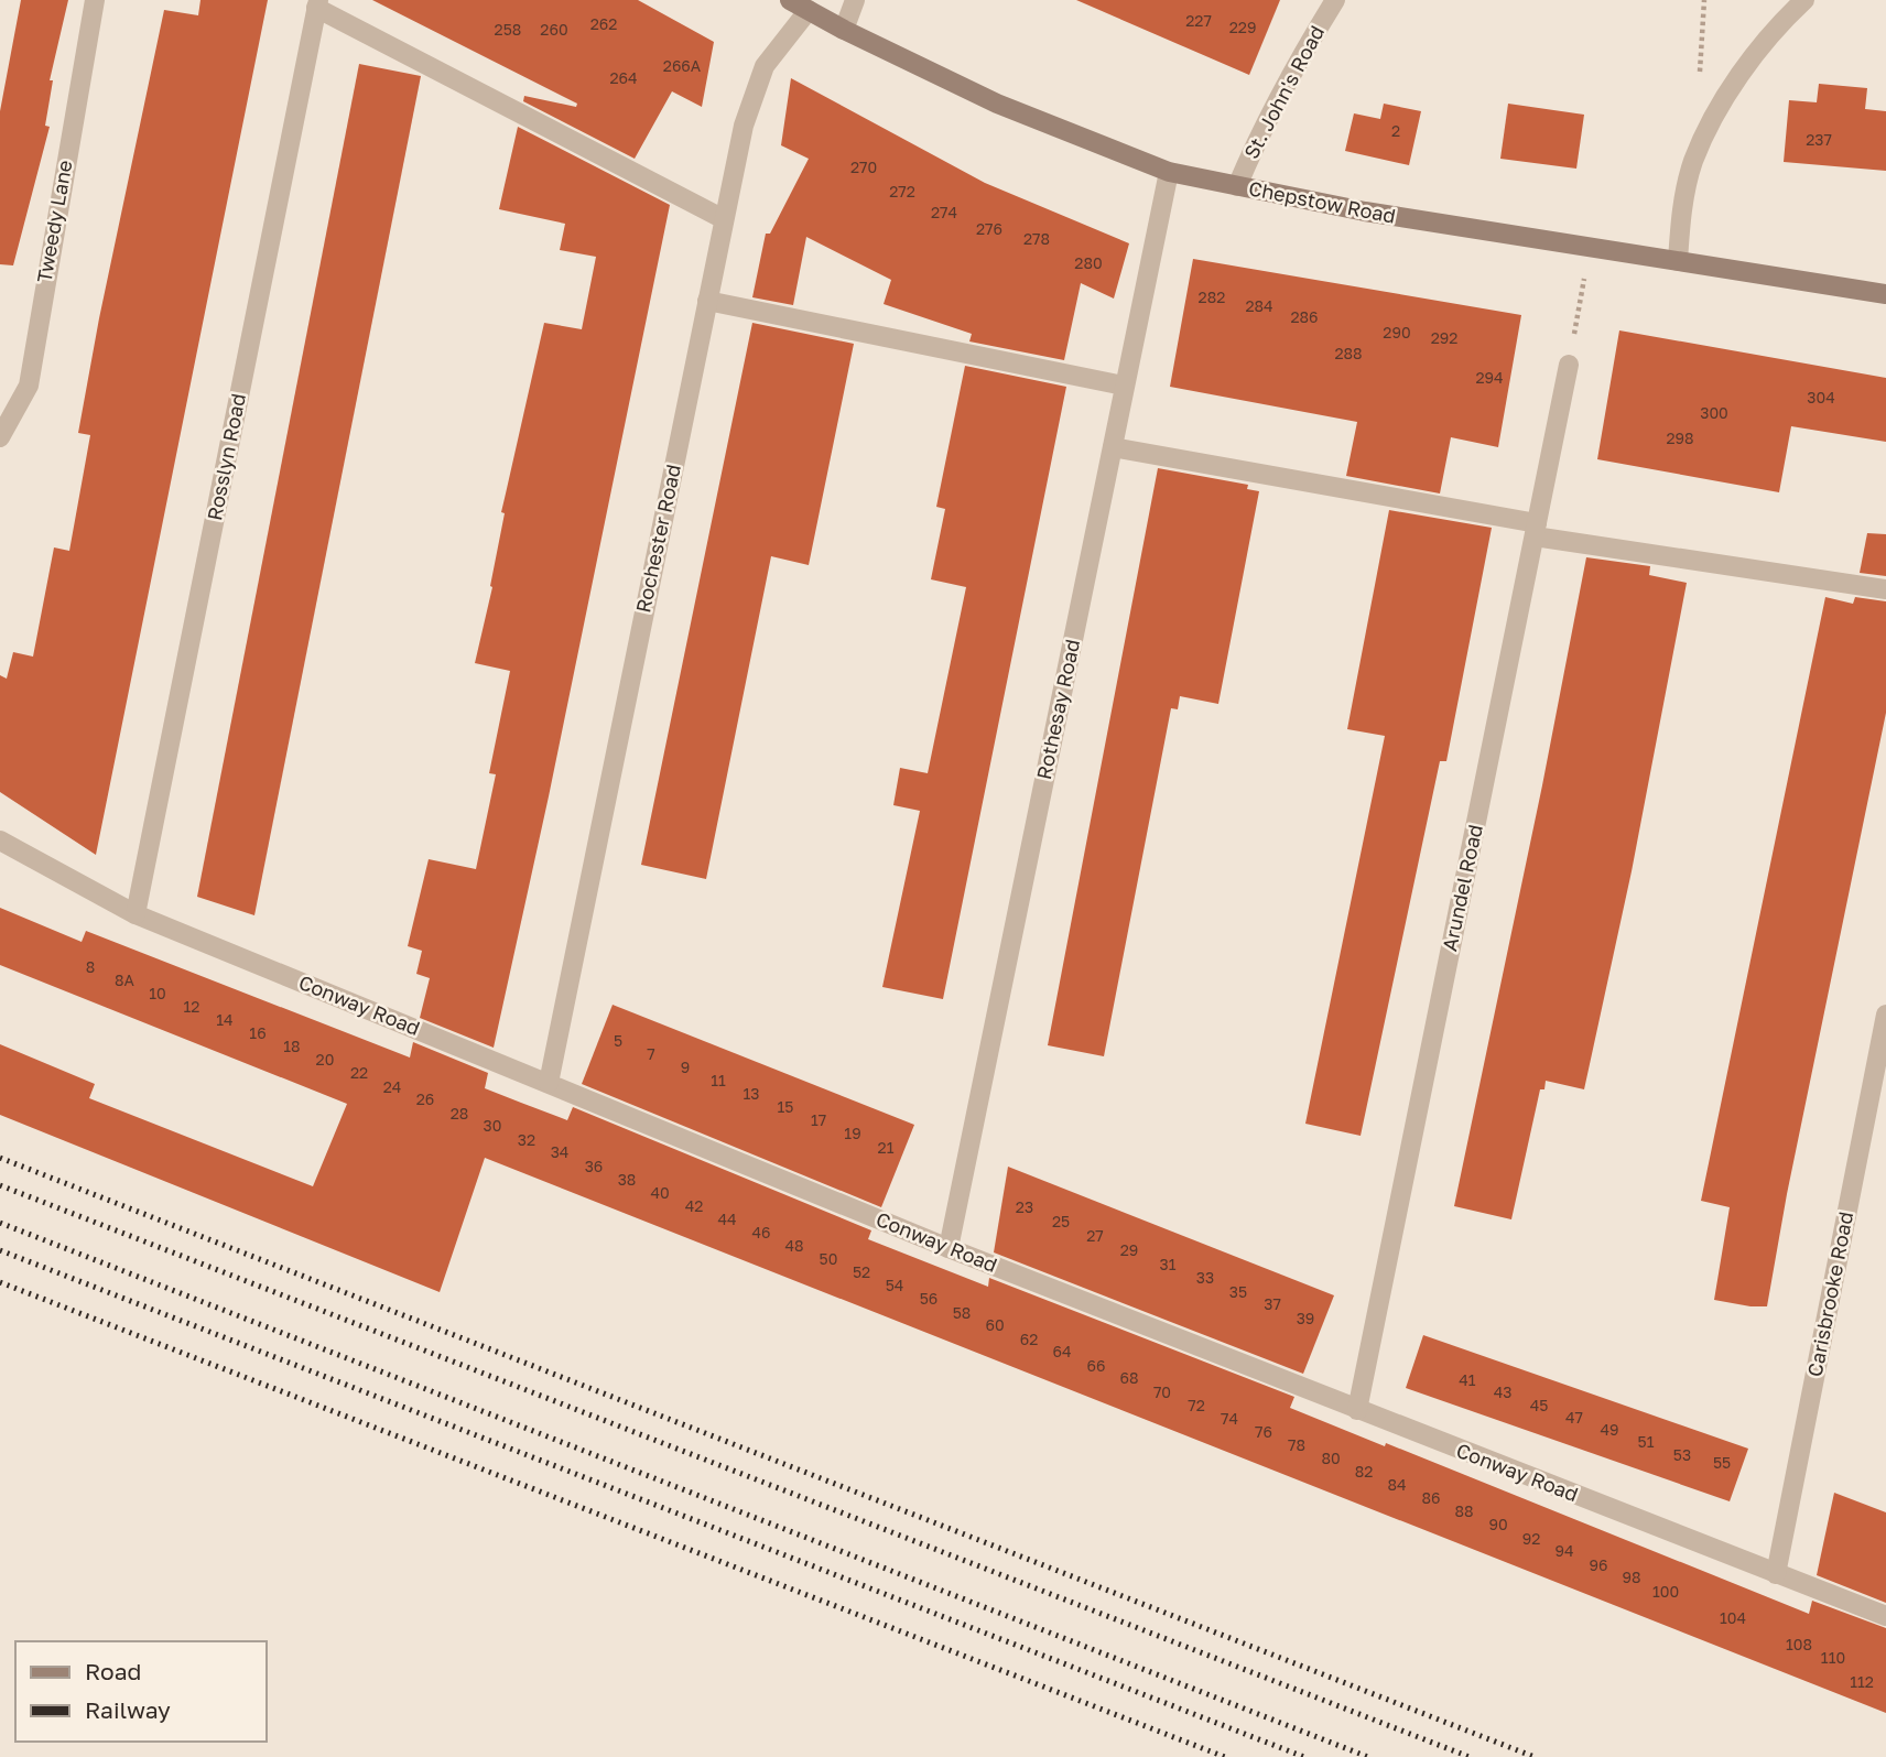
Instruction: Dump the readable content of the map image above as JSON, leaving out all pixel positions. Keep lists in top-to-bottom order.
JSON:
{
  "streets": {
    "main road": ["Chepstow Road"],
    "street": [
      "St. John's Road",
      "Tweedy Lane",
      "Rosslyn Road",
      "Rochester Road",
      "Rothesay Road",
      "Arundel Road",
      "Conway Road",
      "Carisbrooke Road"
    ]
  },
  "crossings": [
    ["St. John's Road", "Chepstow Road"],
    ["Chepstow Road", "Rochester Road"],
    ["Chepstow Road", "Rothesay Road"],
    ["Rosslyn Road", "Conway Road"],
    ["Rochester Road", "Conway Road"],
    ["Rothesay Road", "Conway Road"],
    ["Arundel Road", "Conway Road"],
    ["Conway Road", "Carisbrooke Road"]
  ],
  "house_numbers": [
    "227",
    "262",
    "229",
    "258",
    "260",
    "266A",
    "264",
    "2",
    "237",
    "270",
    "272",
    "274",
    "276",
    "278",
    "280",
    "282",
    "284",
    "286",
    "290",
    "292",
    "288",
    "294",
    "304",
    "300",
    "298",
    "8",
    "8A",
    "10",
    "12",
    "14",
    "16",
    "5",
    "18",
    "7",
    "20",
    "9",
    "22",
    "11",
    "24",
    "13",
    "26",
    "15",
    "28",
    "17",
    "30",
    "19",
    "32",
    "21",
    "34",
    "36",
    "38",
    "40",
    "42",
    "23",
    "44",
    "25",
    "46",
    "27",
    "48",
    "29",
    "50",
    "31",
    "52",
    "33",
    "54",
    "35",
    "56",
    "37",
    "58",
    "39",
    "60",
    "62",
    "64",
    "66",
    "68",
    "41",
    "70",
    "43",
    "72",
    "45",
    "47",
    "74",
    "49",
    "76",
    "51",
    "78",
    "53",
    "80",
    "55",
    "82",
    "84",
    "86",
    "88",
    "90",
    "92",
    "94",
    "96",
    "98",
    "100",
    "104",
    "108",
    "110",
    "112"
  ],
  "legend": ["Road", "Railway"]
}
